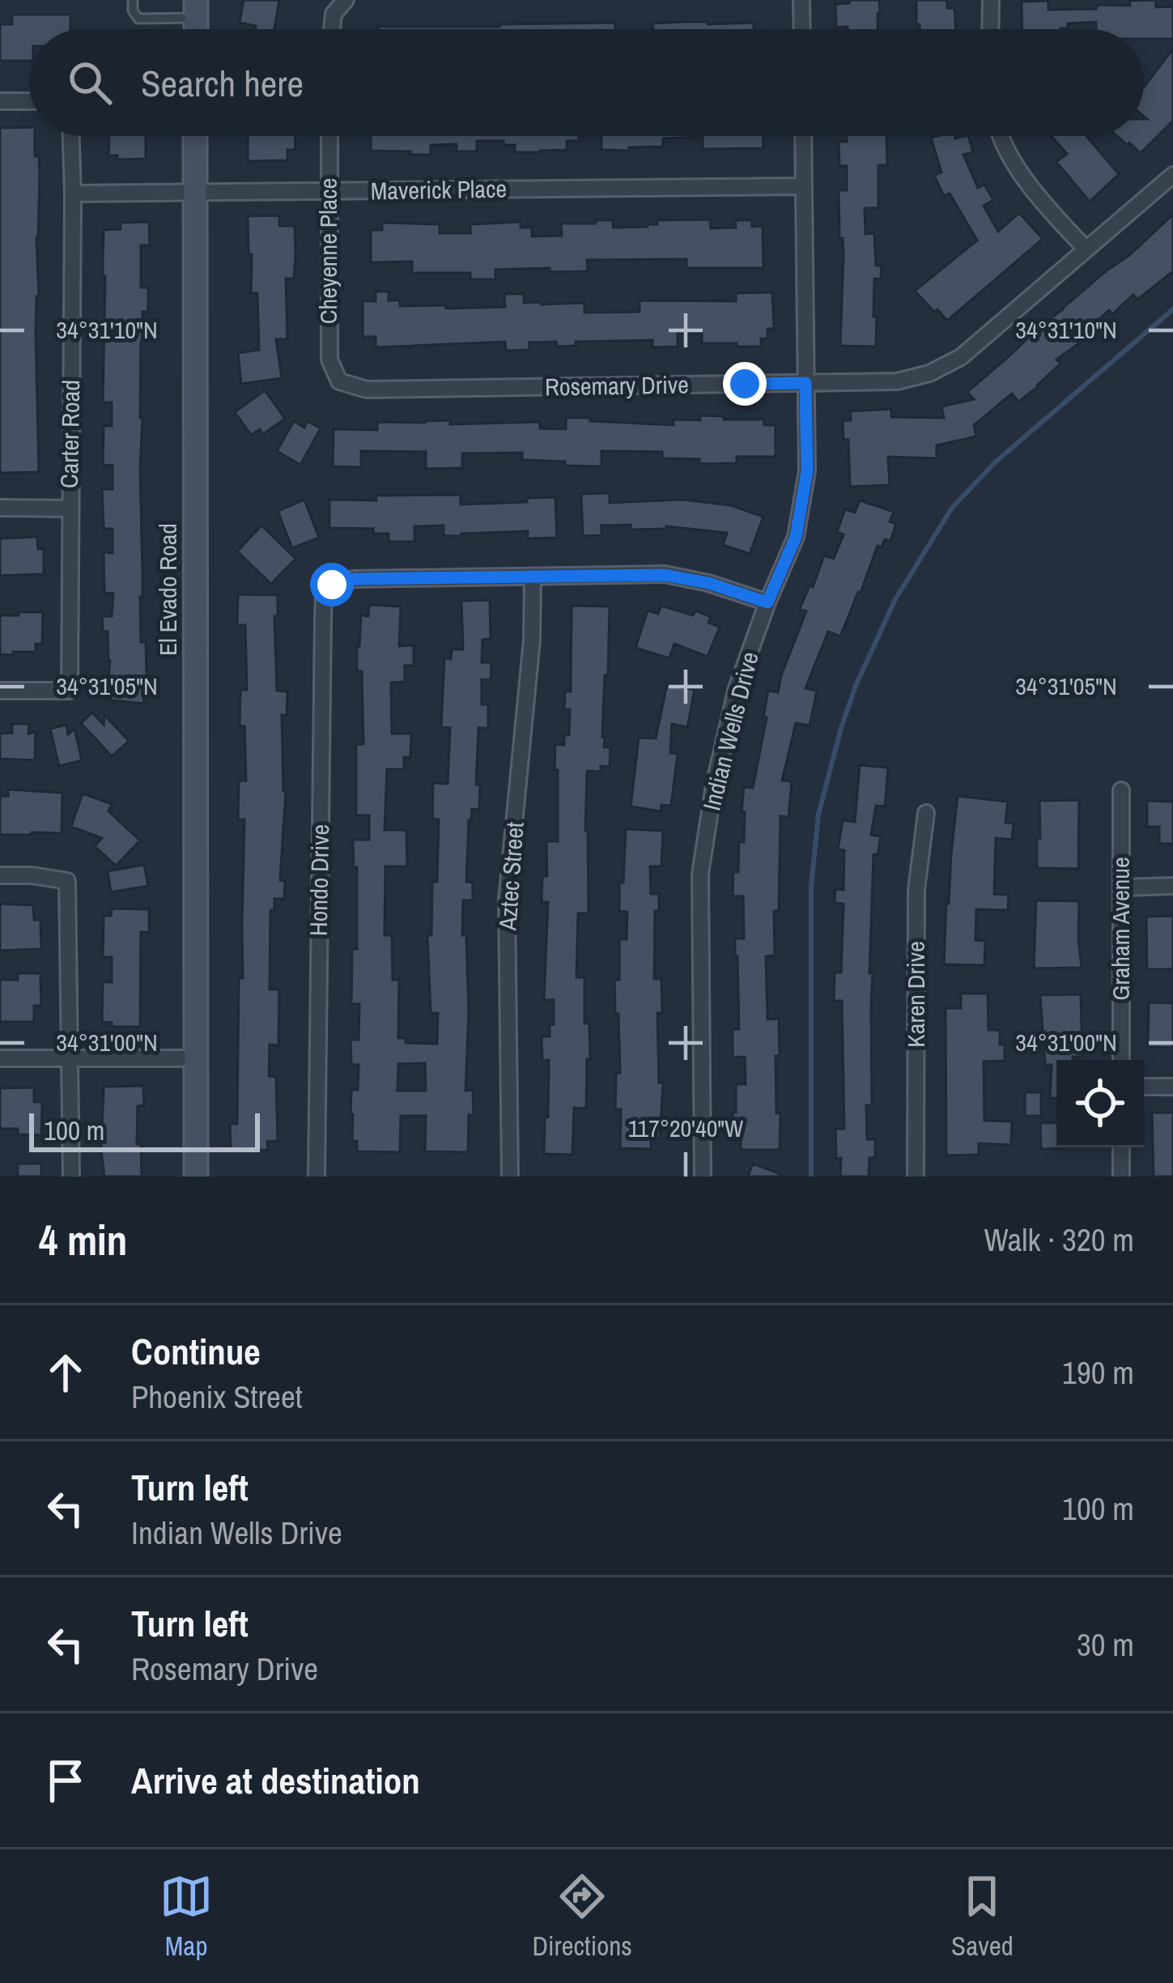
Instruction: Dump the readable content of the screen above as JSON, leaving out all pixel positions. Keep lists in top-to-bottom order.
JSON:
{
  "streets": {
    "main road": ["El Evado Road"],
    "street": [
      "Maverick Place",
      "Cheyenne Place",
      "Rosemary Drive",
      "Carter Road",
      "Indian Wells Drive",
      "Aztec Street",
      "Hondo Drive",
      "Graham Avenue",
      "Karen Drive"
    ]
  },
  "crossings": [
    ["Maverick Place", "Cheyenne Place"],
    ["Maverick Place", "Carter Road"],
    ["Maverick Place", "El Evado Road"],
    ["Maverick Place", "Indian Wells Drive"],
    ["Cheyenne Place", "Rosemary Drive"],
    ["Rosemary Drive", "Indian Wells Drive"],
    ["Aztec Street", "Hondo Drive"]
  ],
  "scale_bar": "100 m",
  "page": {
    "search": "Search here",
    "scale": "100 m",
    "heading": ["4 min", "Walk · 320 m"],
    "list": [
      ["Continue", "Phoenix Street", "190 m"],
      ["Turn left", "Indian Wells Drive", "100 m"],
      ["Turn left", "Rosemary Drive", "30 m"],
      "Arrive at destination"
    ],
    "nav": ["Map", "Directions", "Saved"]
  },
  "coordinates": [
    "34°31'10\"N",
    "34°31'05\"N",
    "34°31'00\"N",
    "117°20'40\"W"
  ]
}
